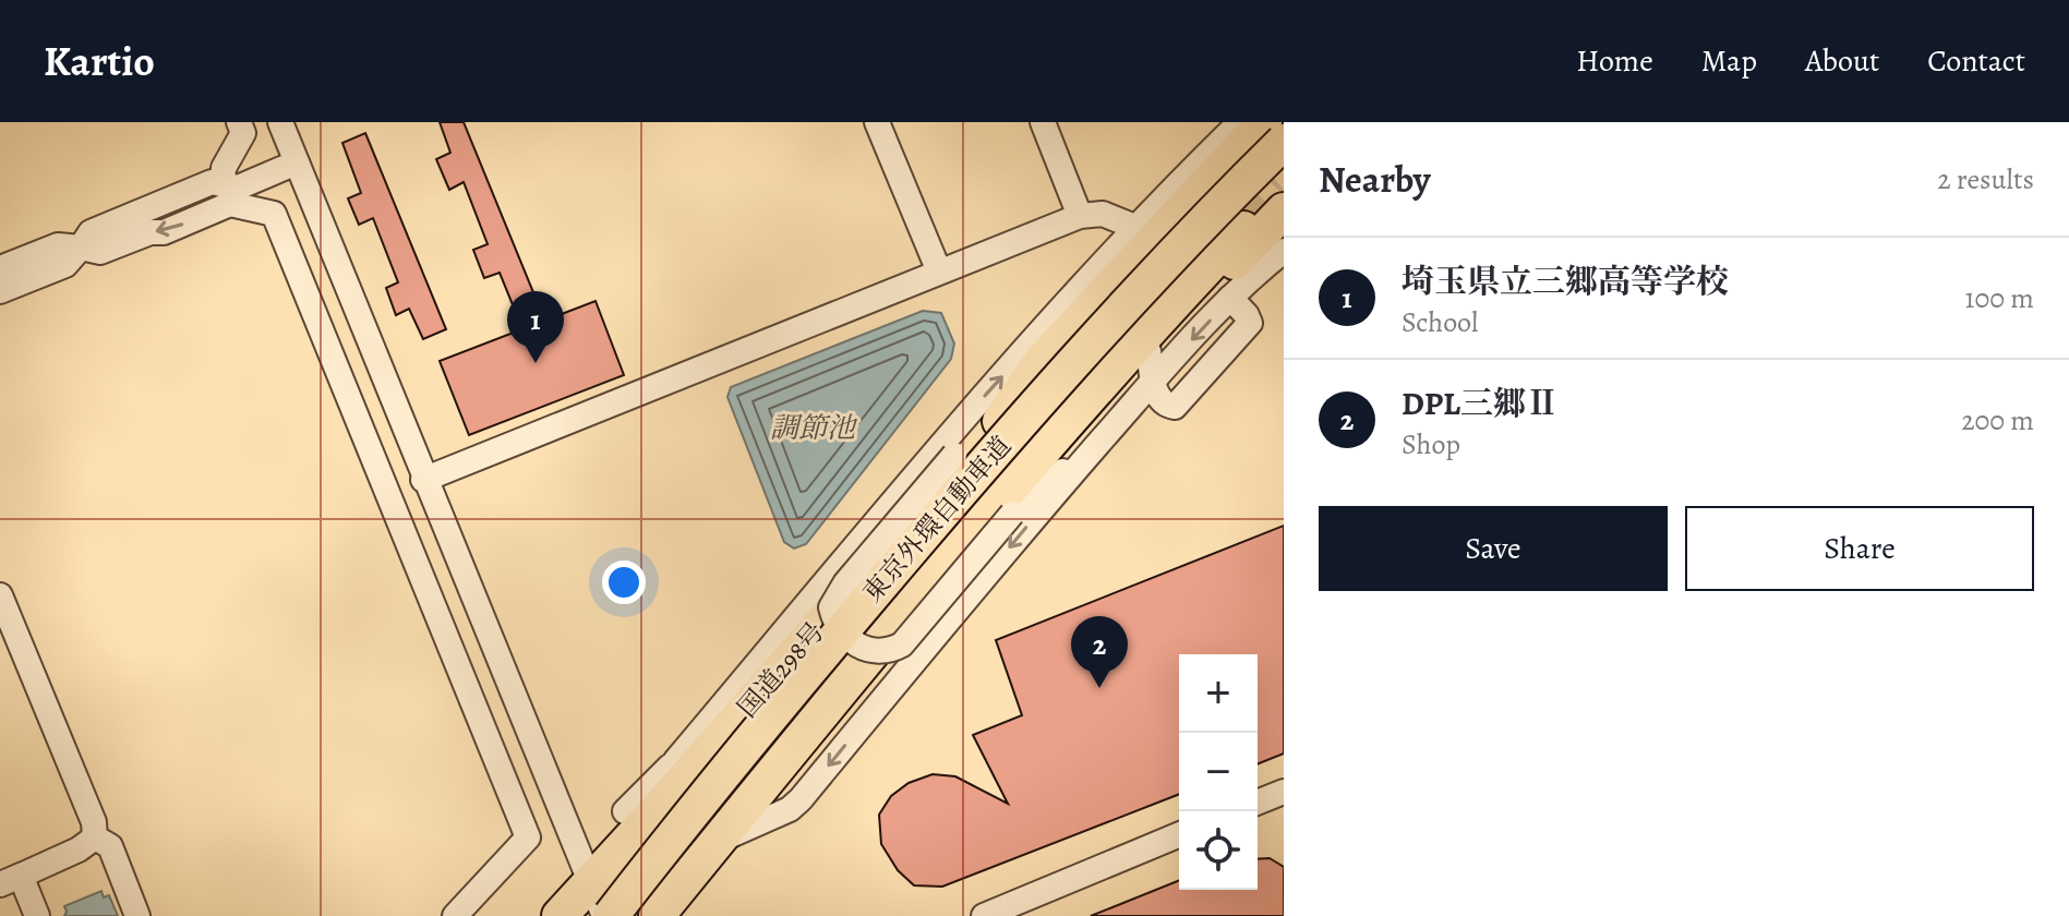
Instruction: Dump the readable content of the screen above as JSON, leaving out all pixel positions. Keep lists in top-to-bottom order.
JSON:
{
  "streets": {
    "highway": ["東京外環自動車道", "国道298号"]
  },
  "crossings": [
    ["東京外環自動車道", "国道298号"]
  ],
  "water": ["調節池"],
  "page": {
    "header": "Kartio",
    "nav": [
      "Home",
      "Map",
      "About",
      "Contact"
    ],
    "heading": ["Nearby", "2 results"],
    "list": [
      {
        "mark": "1",
        "name": "埼玉県立三郷高等学校",
        "note": "School",
        "value": "100 m"
      },
      {
        "mark": "2",
        "name": "DPL三郷Ⅱ",
        "note": "Shop",
        "value": "200 m"
      }
    ],
    "pins": ["1", "2"],
    "buttons": ["Save", "Share"],
    "map_buttons": ["+", "−"]
  }
}
